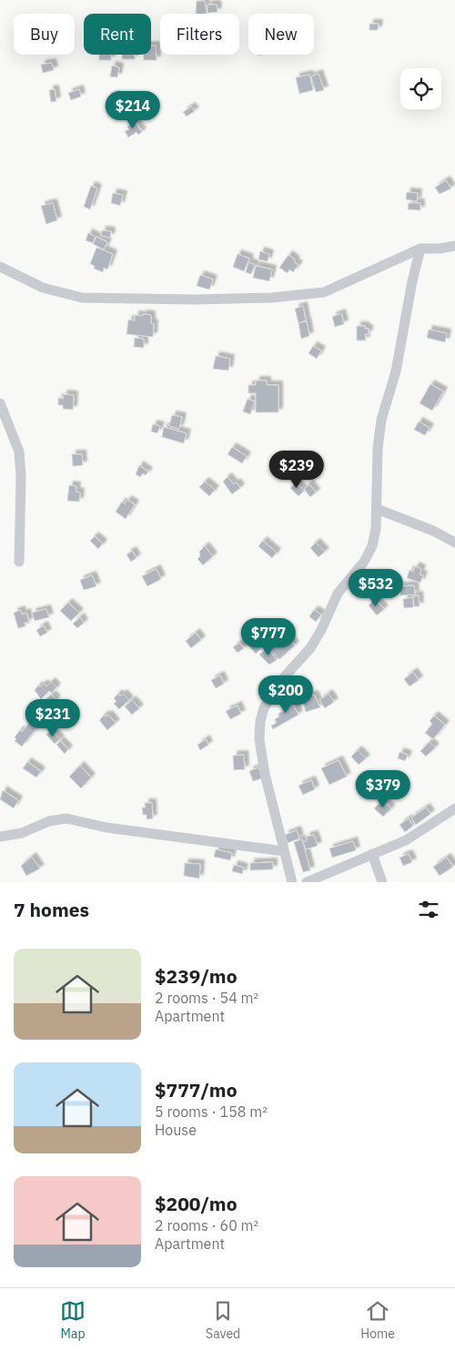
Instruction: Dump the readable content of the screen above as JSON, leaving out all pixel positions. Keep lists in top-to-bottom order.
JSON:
{
  "page": {
    "chip": [
      "Buy",
      "Rent",
      "Filters",
      "New"
    ],
    "price": [
      "$214",
      "$239",
      "$532",
      "$777",
      "$200",
      "$231",
      "$379"
    ],
    "heading": "7 homes",
    "list": [
      {
        "name": "$239/mo",
        "note": "2 rooms · 54 m² · Apartment"
      },
      {
        "name": "$777/mo",
        "note": "5 rooms · 158 m² · House"
      },
      {
        "name": "$200/mo",
        "note": "2 rooms · 60 m² · Apartment"
      }
    ],
    "tabs": ["Map", "Saved", "Home"]
  }
}
